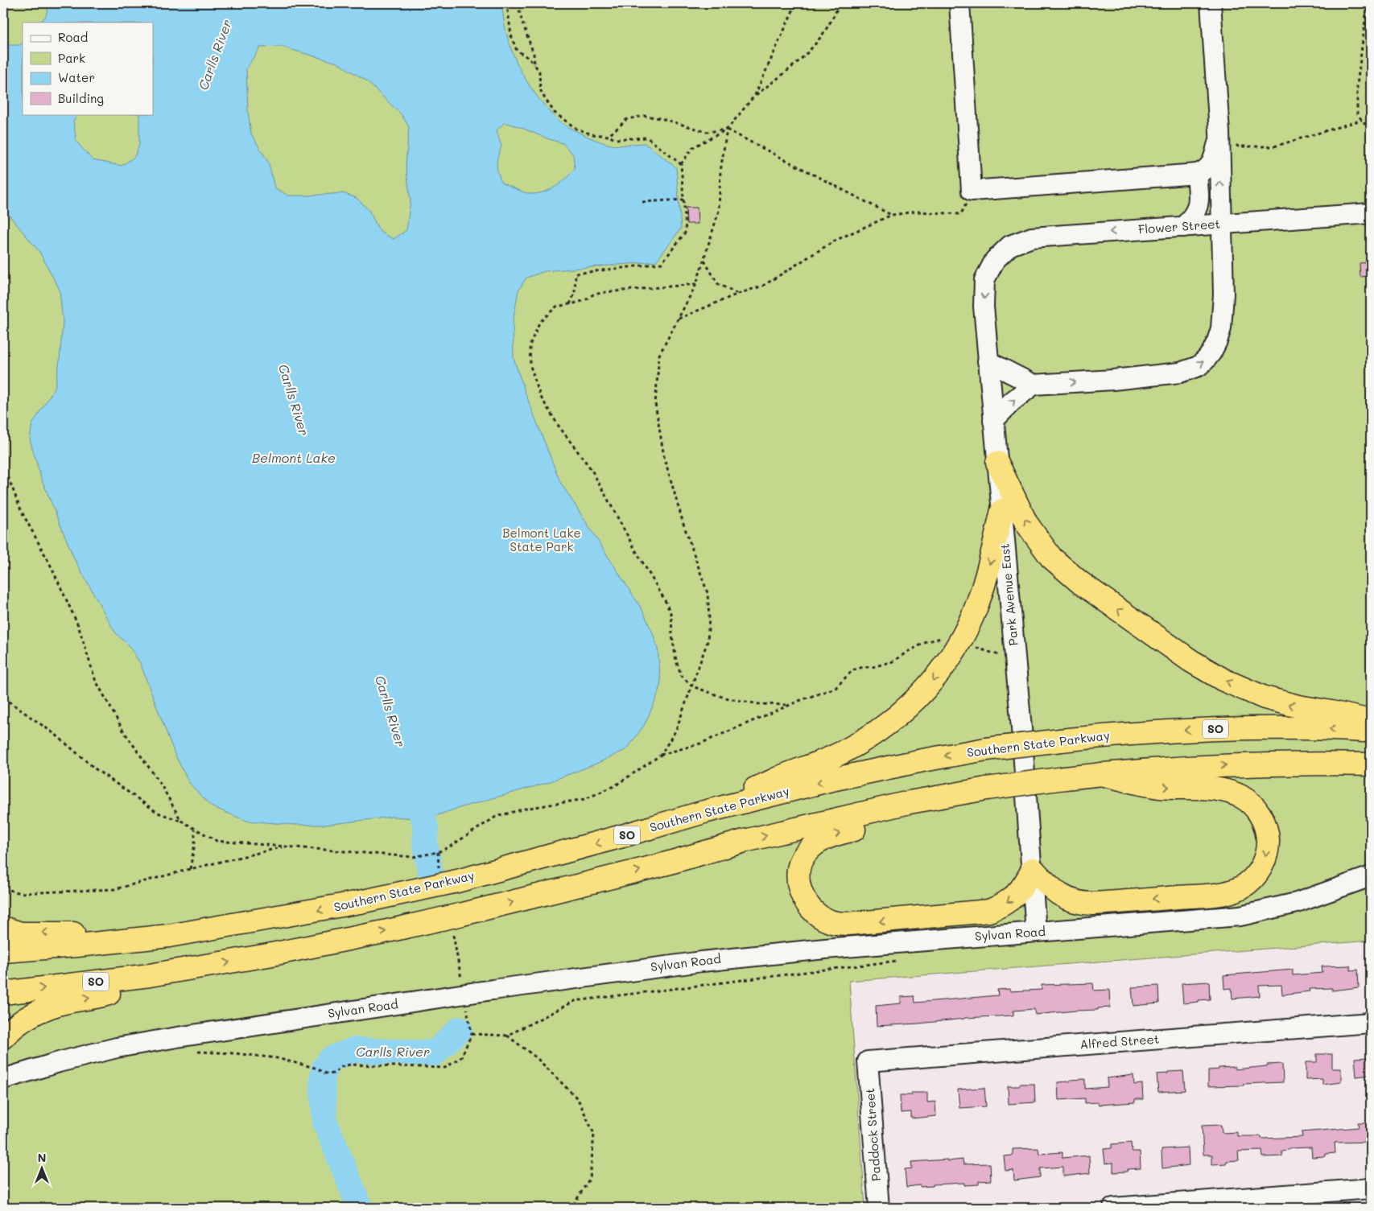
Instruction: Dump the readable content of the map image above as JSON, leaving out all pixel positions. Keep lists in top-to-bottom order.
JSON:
{
  "streets": {
    "highway": ["SO", "Southern State Parkway"],
    "street": [
      "Flower Street",
      "Park Avenue East",
      "Sylvan Road",
      "Alfred Street",
      "Paddock Street"
    ]
  },
  "crossings": [
    ["Flower Street", "Park Avenue East"],
    ["Park Avenue East", "Sylvan Road"],
    ["Alfred Street", "Paddock Street"]
  ],
  "water": ["Carlls River", "Belmont Lake"],
  "parks": ["Belmont Lake State Park"],
  "legend": [
    "Road",
    "Park",
    "Water",
    "Building"
  ],
  "north": "top"
}
